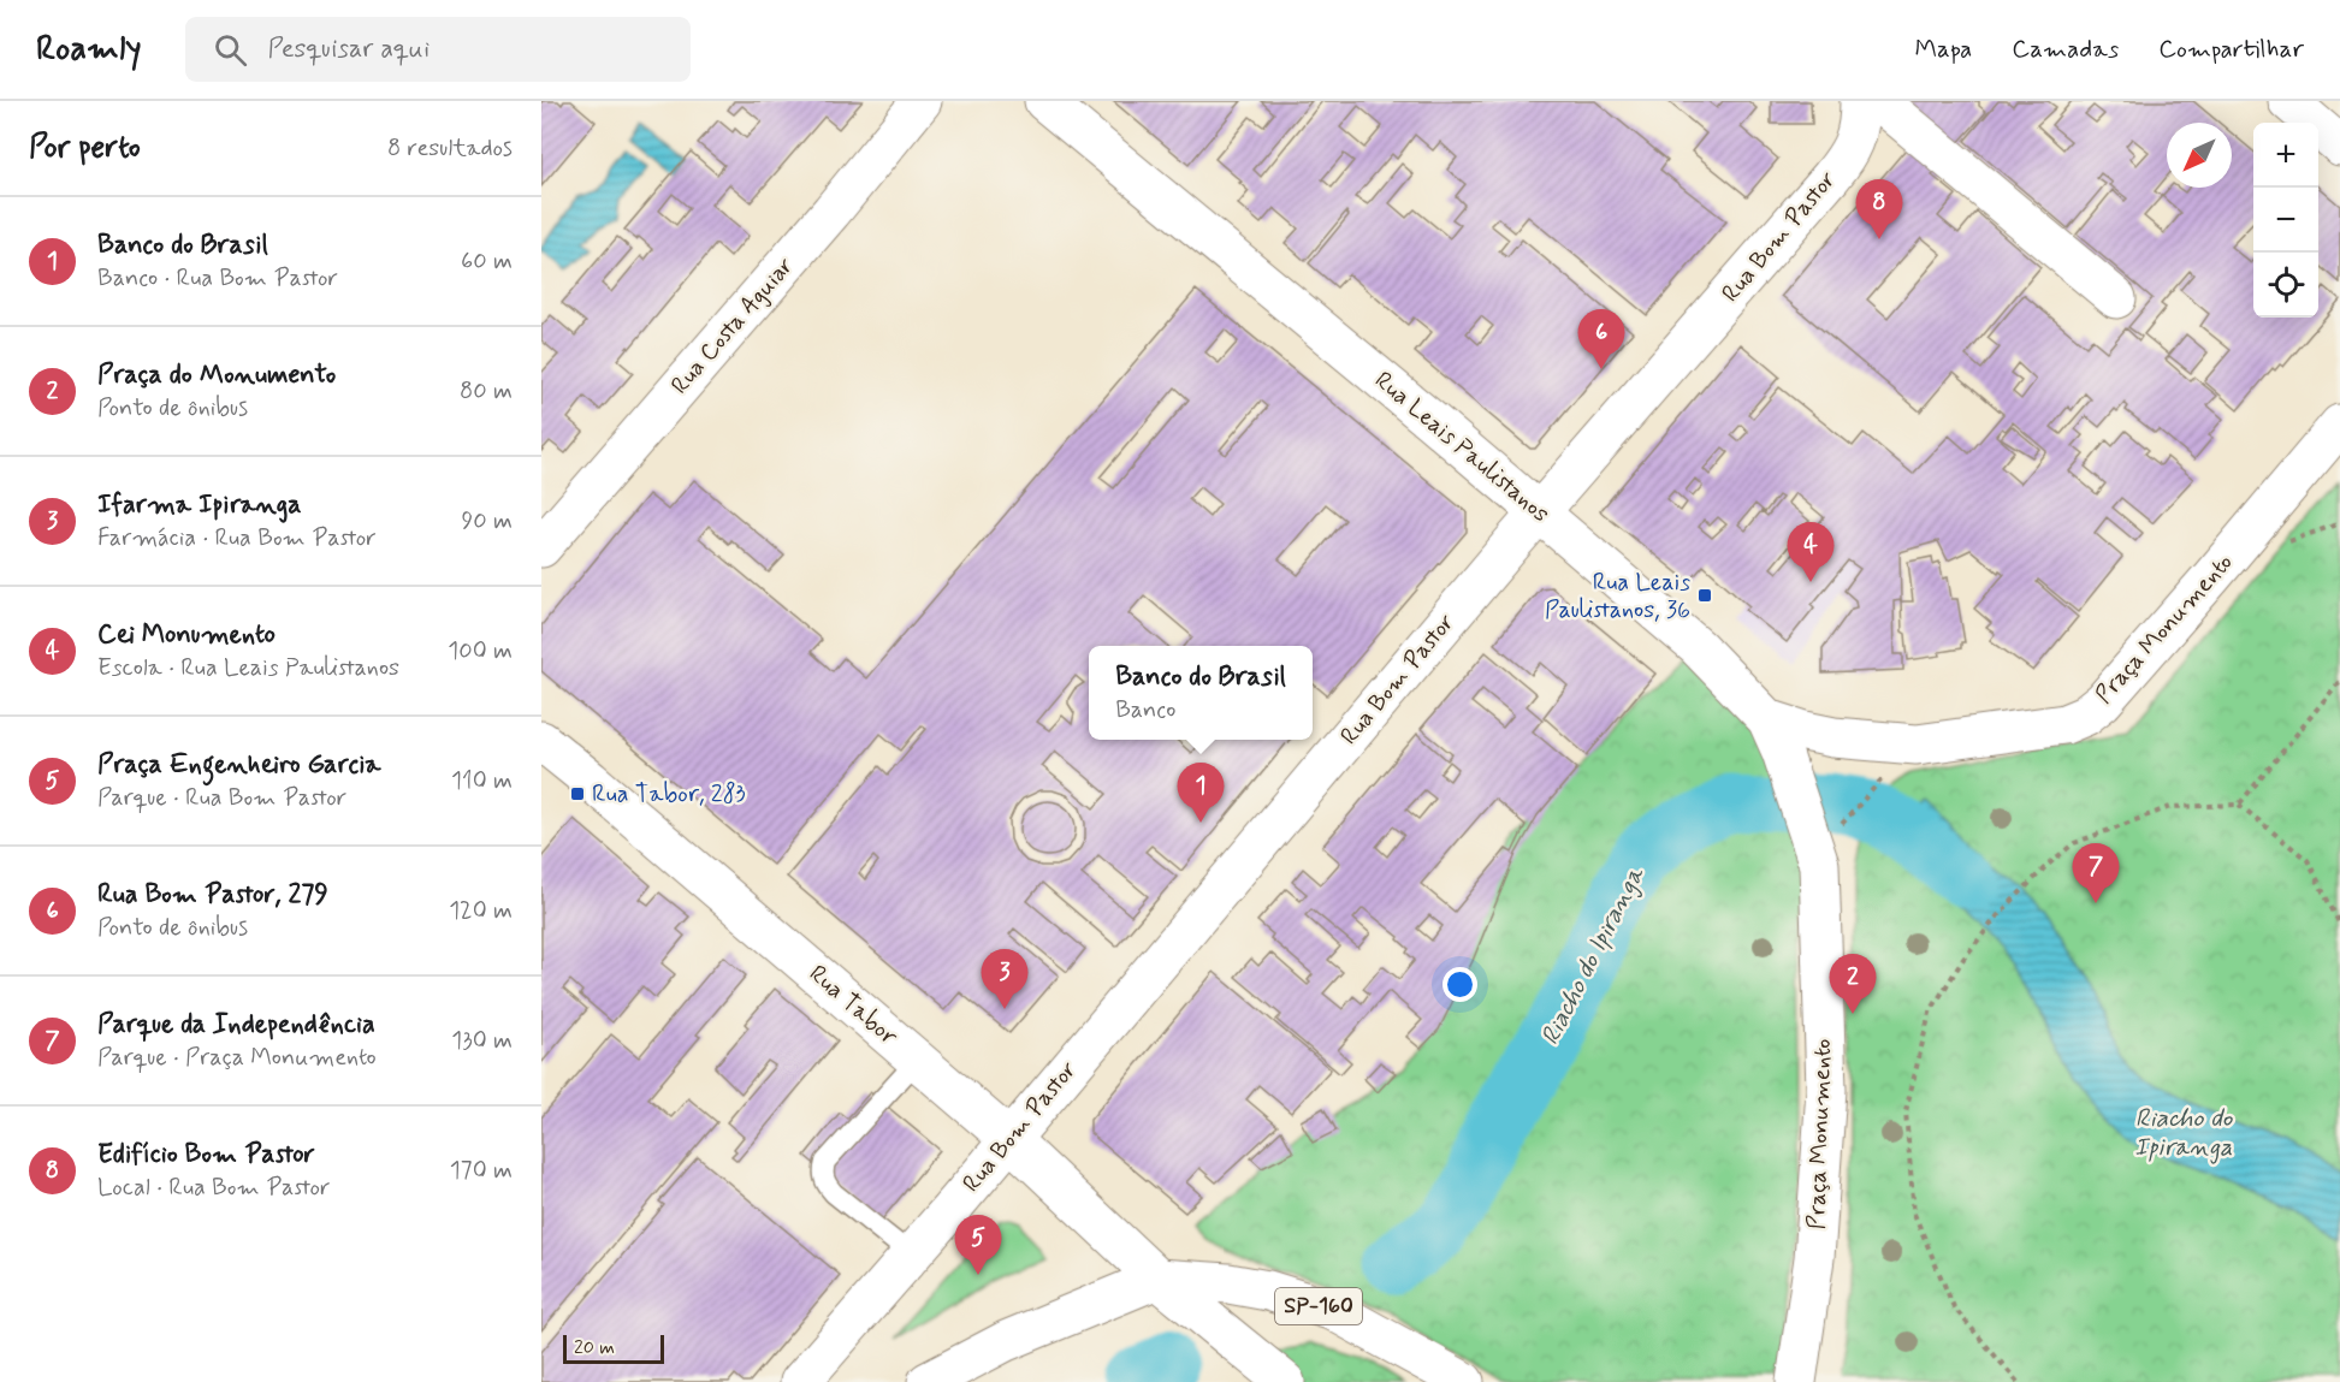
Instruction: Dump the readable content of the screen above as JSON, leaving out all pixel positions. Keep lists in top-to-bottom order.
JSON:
{
  "streets": {
    "main road": [
      "Rua Bom Pastor",
      "Rua Costa Aguiar",
      "Rua Leais Paulistanos",
      "Praça Monumento",
      "Rua Tabor",
      "SP-160"
    ]
  },
  "crossings": [
    ["Rua Bom Pastor", "Rua Leais Paulistanos"],
    ["Rua Bom Pastor", "Rua Tabor"],
    ["Rua Leais Paulistanos", "Praça Monumento"],
    ["Rua Tabor", "SP-160"]
  ],
  "water": ["Riacho do Ipiranga"],
  "places": {
    "transit": ["Rua Leais Paulistanos, 36", "Rua Tabor, 283"]
  },
  "scale_bar": "20 m",
  "north": "bottom left",
  "page": {
    "header": "Roamly",
    "search": "Pesquisar aqui",
    "nav": ["Mapa", "Camadas", "Compartilhar"],
    "heading": ["Por perto", "8 resultados"],
    "map_buttons": ["+", "−"],
    "pins": [
      "8",
      "6",
      "4",
      "1",
      "7",
      "3",
      "2",
      "5"
    ],
    "list": [
      {
        "mark": "1",
        "name": "Banco do Brasil",
        "note": "Banco · Rua Bom Pastor",
        "value": "60 m"
      },
      {
        "mark": "2",
        "name": "Praça do Monumento",
        "note": "Ponto de ônibus",
        "value": "80 m"
      },
      {
        "mark": "3",
        "name": "Ifarma Ipiranga",
        "note": "Farmácia · Rua Bom Pastor",
        "value": "90 m"
      },
      {
        "mark": "4",
        "name": "Cei Monumento",
        "note": "Escola · Rua Leais Paulistanos",
        "value": "100 m"
      },
      {
        "mark": "5",
        "name": "Praça Engenheiro Garcia",
        "note": "Parque · Rua Bom Pastor",
        "value": "110 m"
      },
      {
        "mark": "6",
        "name": "Rua Bom Pastor, 279",
        "note": "Ponto de ônibus",
        "value": "120 m"
      },
      {
        "mark": "7",
        "name": "Parque da Independência",
        "note": "Parque · Praça Monumento",
        "value": "130 m"
      },
      {
        "mark": "8",
        "name": "Edifício Bom Pastor",
        "note": "Local · Rua Bom Pastor",
        "value": "170 m"
      }
    ],
    "popup": ["Banco do Brasil", "Banco"],
    "scale": "20 m"
  }
}
